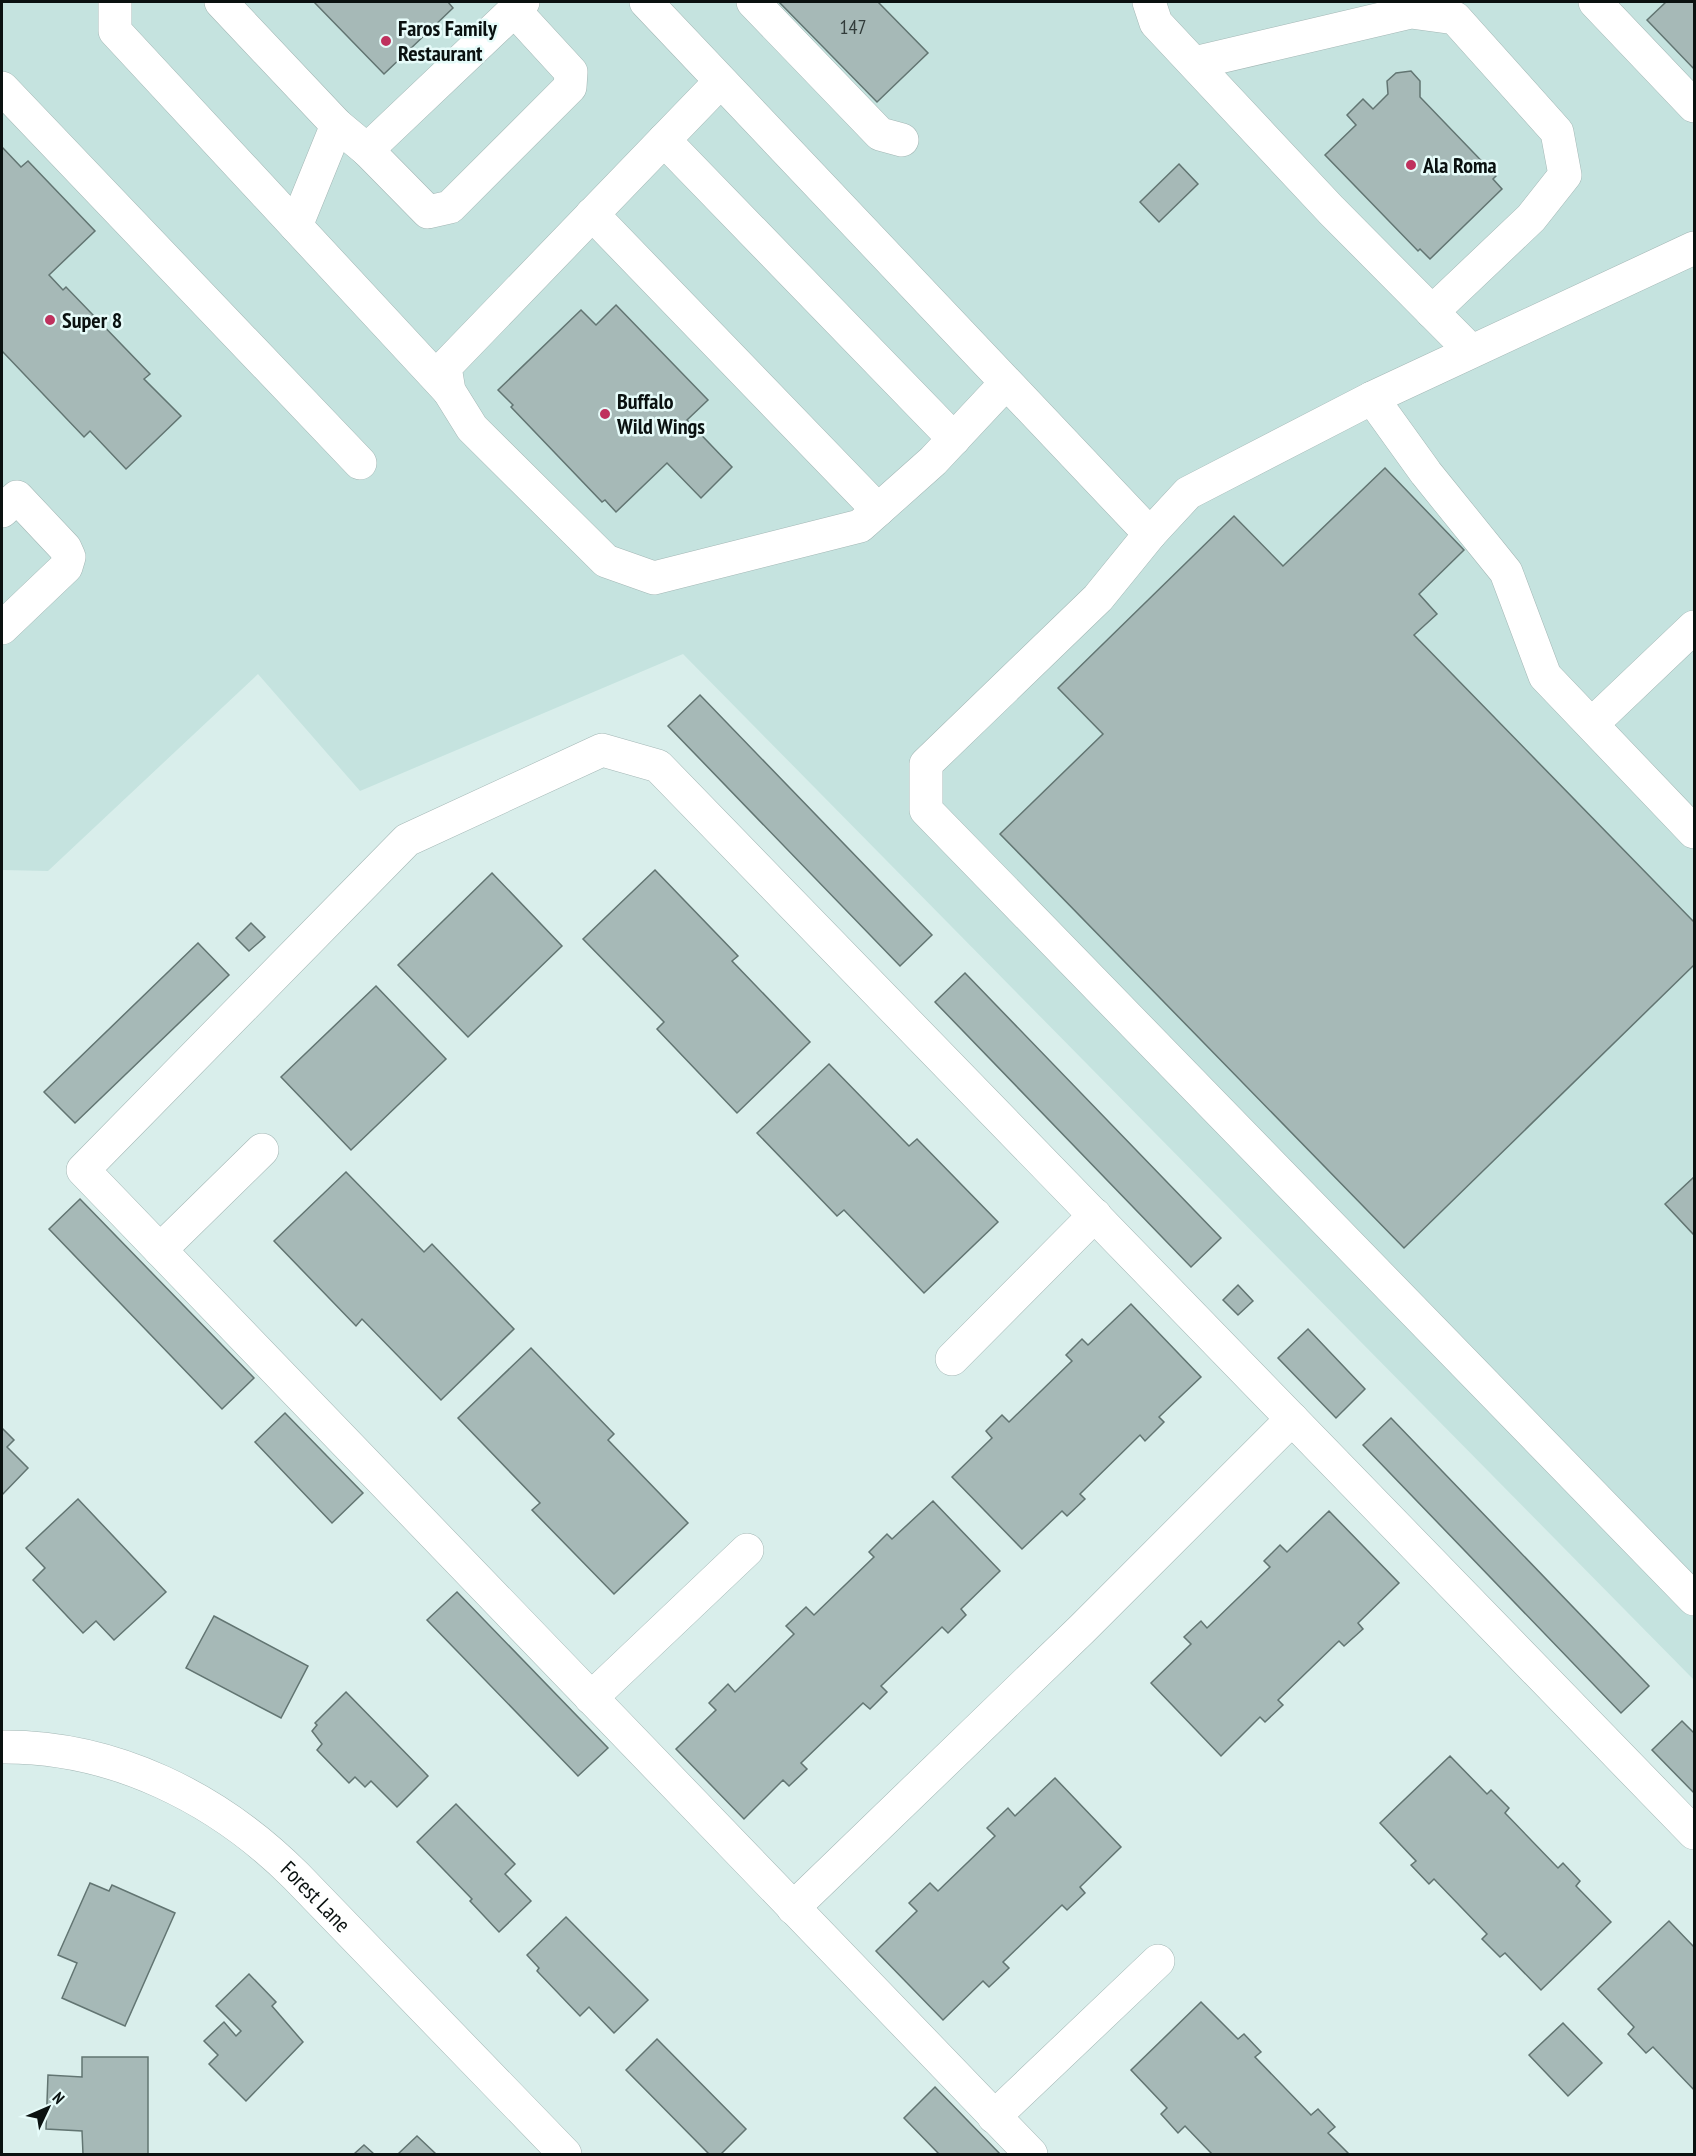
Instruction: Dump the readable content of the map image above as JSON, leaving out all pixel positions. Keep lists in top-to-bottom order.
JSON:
{
  "streets": {
    "street": ["Forest Lane"]
  },
  "places": [
    "Faros Family Restaurant",
    "Ala Roma",
    "Super 8",
    "Buffalo Wild Wings"
  ],
  "house_numbers": ["147"],
  "north": "top right"
}
